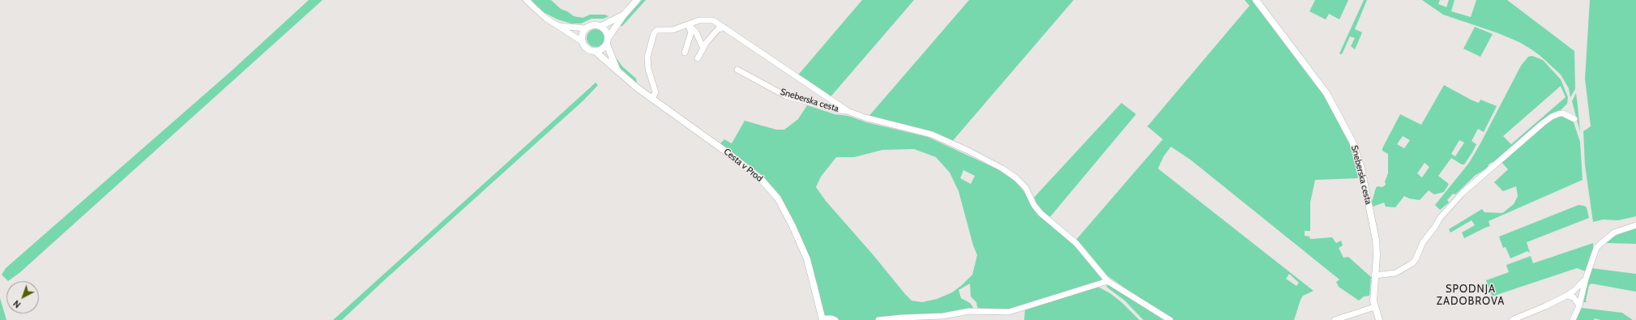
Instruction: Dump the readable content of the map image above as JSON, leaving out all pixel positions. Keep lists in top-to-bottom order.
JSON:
{
  "streets": {
    "street": ["Sneberska cesta", "Cesta v Prod"]
  },
  "districts": ["SPODNJA ZADOBROVA"],
  "north": "bottom left"
}
